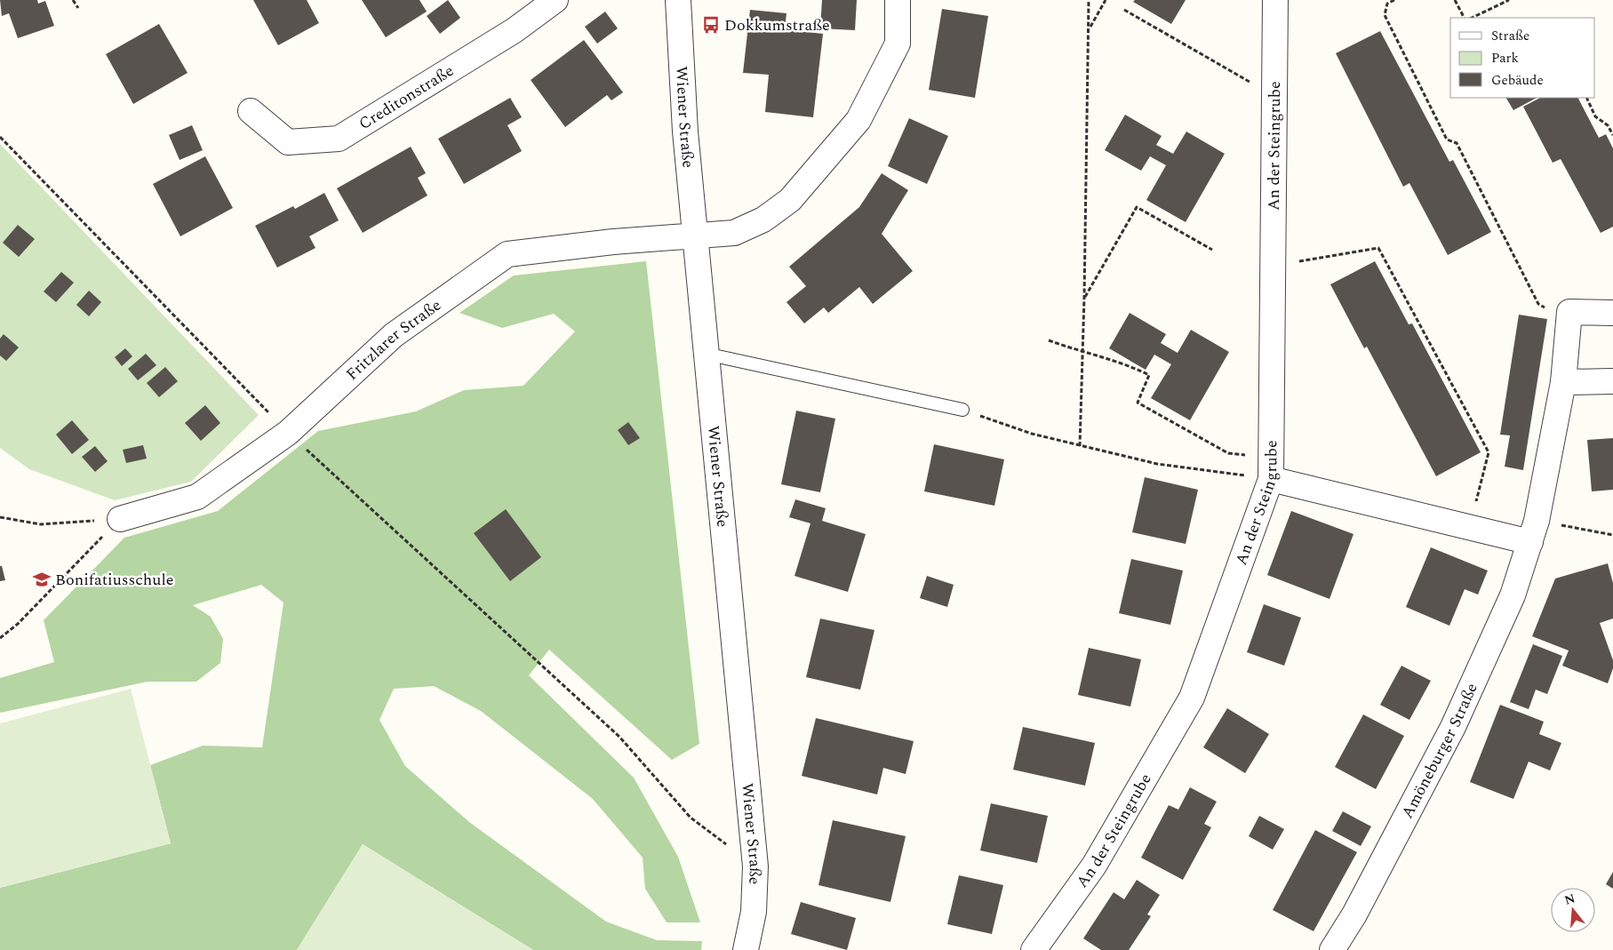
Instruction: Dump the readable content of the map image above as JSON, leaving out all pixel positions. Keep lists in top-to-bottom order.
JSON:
{
  "streets": {
    "street": [
      "Creditonstraße",
      "Wiener Straße",
      "An der Steingrube",
      "Fritzlarer Straße",
      "Amöneburger Straße"
    ]
  },
  "crossings": [
    ["Wiener Straße", "Fritzlarer Straße"]
  ],
  "places": {
    "bus stop": ["Dokkumstraße"],
    "school or university": ["Bonifatiusschule"]
  },
  "legend": ["Straße", "Park", "Gebäude"],
  "north": "top"
}
